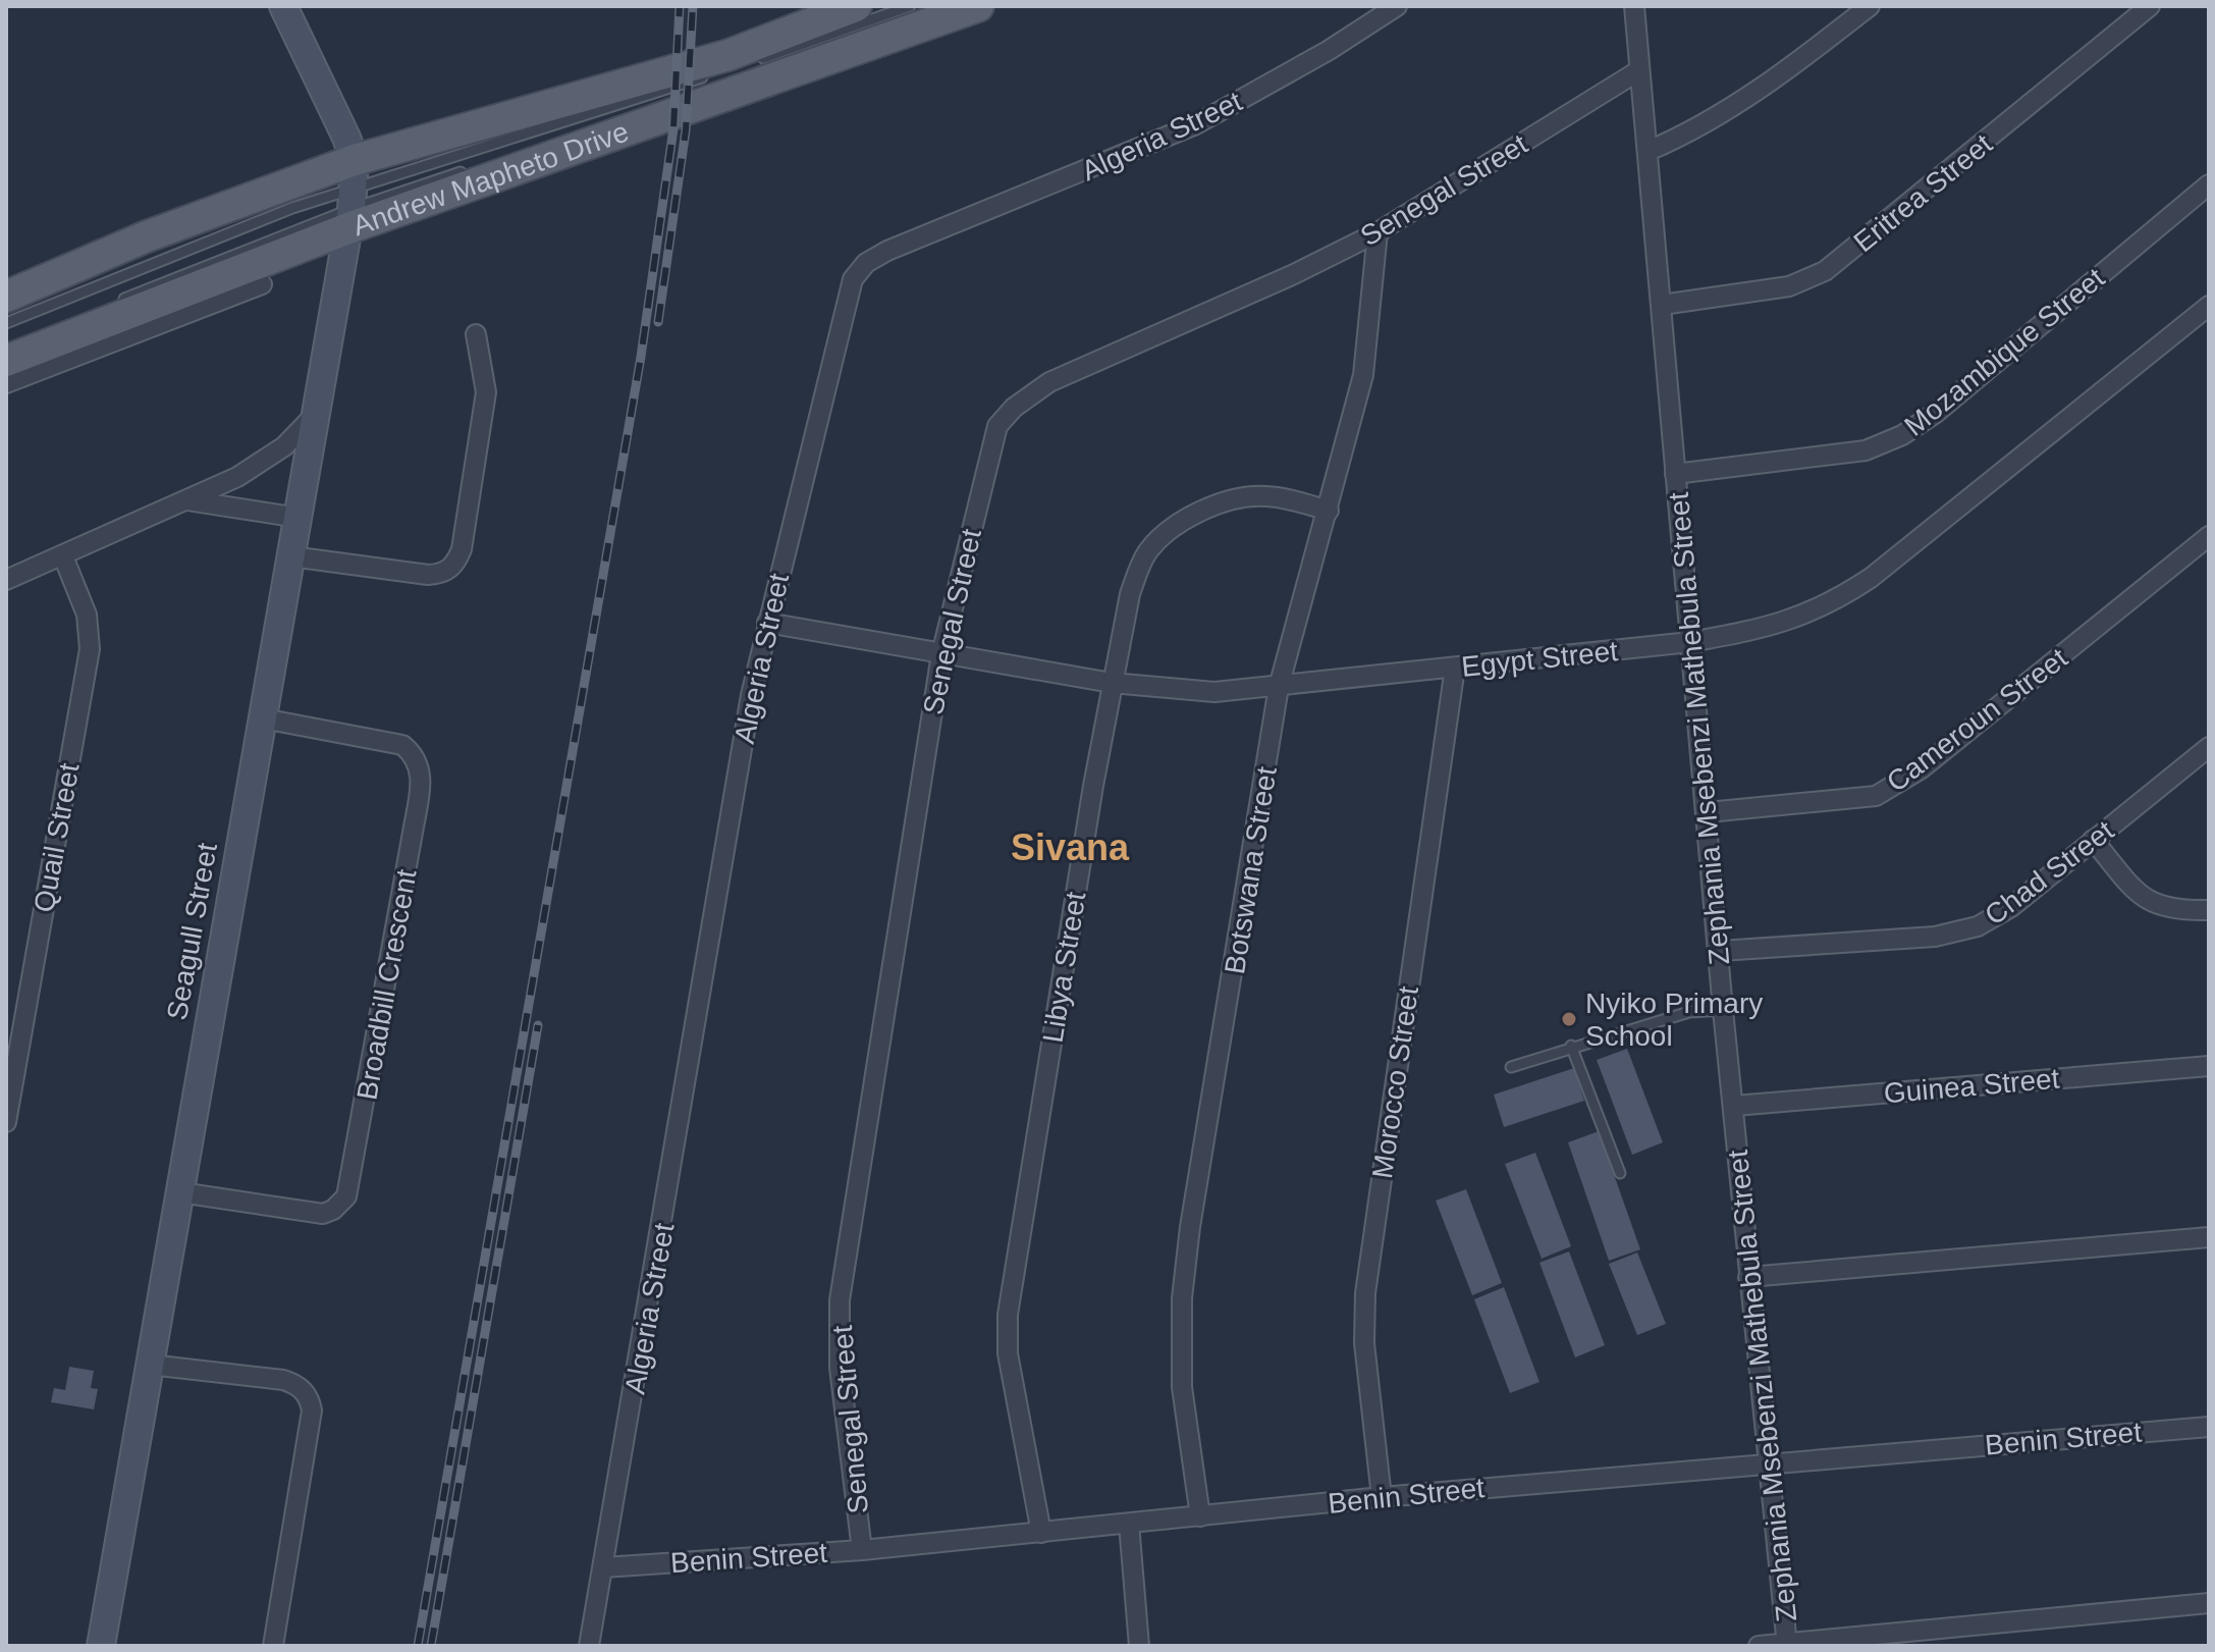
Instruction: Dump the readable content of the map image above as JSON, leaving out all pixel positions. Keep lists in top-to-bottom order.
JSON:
{
  "streets": {
    "main road": ["Andrew Mapheto Drive"],
    "street": [
      "Algeria Street",
      "Senegal Street",
      "Eritrea Street",
      "Mozambique Street",
      "Egypt Street",
      "Cameroun Street",
      "Zephania Msebenzi Mathebula Street",
      "Quail Street",
      "Botswana Street",
      "Chad Street",
      "Seagull Street",
      "Libya Street",
      "Broadbill Crescent",
      "Morocco Street",
      "Guinea Street",
      "Benin Street"
    ]
  },
  "crossings": [
    ["Algeria Street", "Egypt Street"],
    ["Algeria Street", "Benin Street"],
    ["Andrew Mapheto Drive", "Seagull Street"],
    ["Senegal Street", "Egypt Street"],
    ["Senegal Street", "Zephania Msebenzi Mathebula Street"],
    ["Senegal Street", "Botswana Street"],
    ["Senegal Street", "Benin Street"],
    ["Eritrea Street", "Zephania Msebenzi Mathebula Street"],
    ["Mozambique Street", "Zephania Msebenzi Mathebula Street"],
    ["Egypt Street", "Zephania Msebenzi Mathebula Street"],
    ["Egypt Street", "Botswana Street"],
    ["Egypt Street", "Libya Street"],
    ["Egypt Street", "Morocco Street"],
    ["Cameroun Street", "Zephania Msebenzi Mathebula Street"],
    ["Zephania Msebenzi Mathebula Street", "Chad Street"],
    ["Zephania Msebenzi Mathebula Street", "Guinea Street"],
    ["Zephania Msebenzi Mathebula Street", "Benin Street"],
    ["Botswana Street", "Libya Street"],
    ["Botswana Street", "Benin Street"],
    ["Seagull Street", "Broadbill Crescent"],
    ["Libya Street", "Benin Street"],
    ["Morocco Street", "Benin Street"]
  ],
  "districts": ["Sivana"],
  "places": ["Nyiko Primary School"]
}
